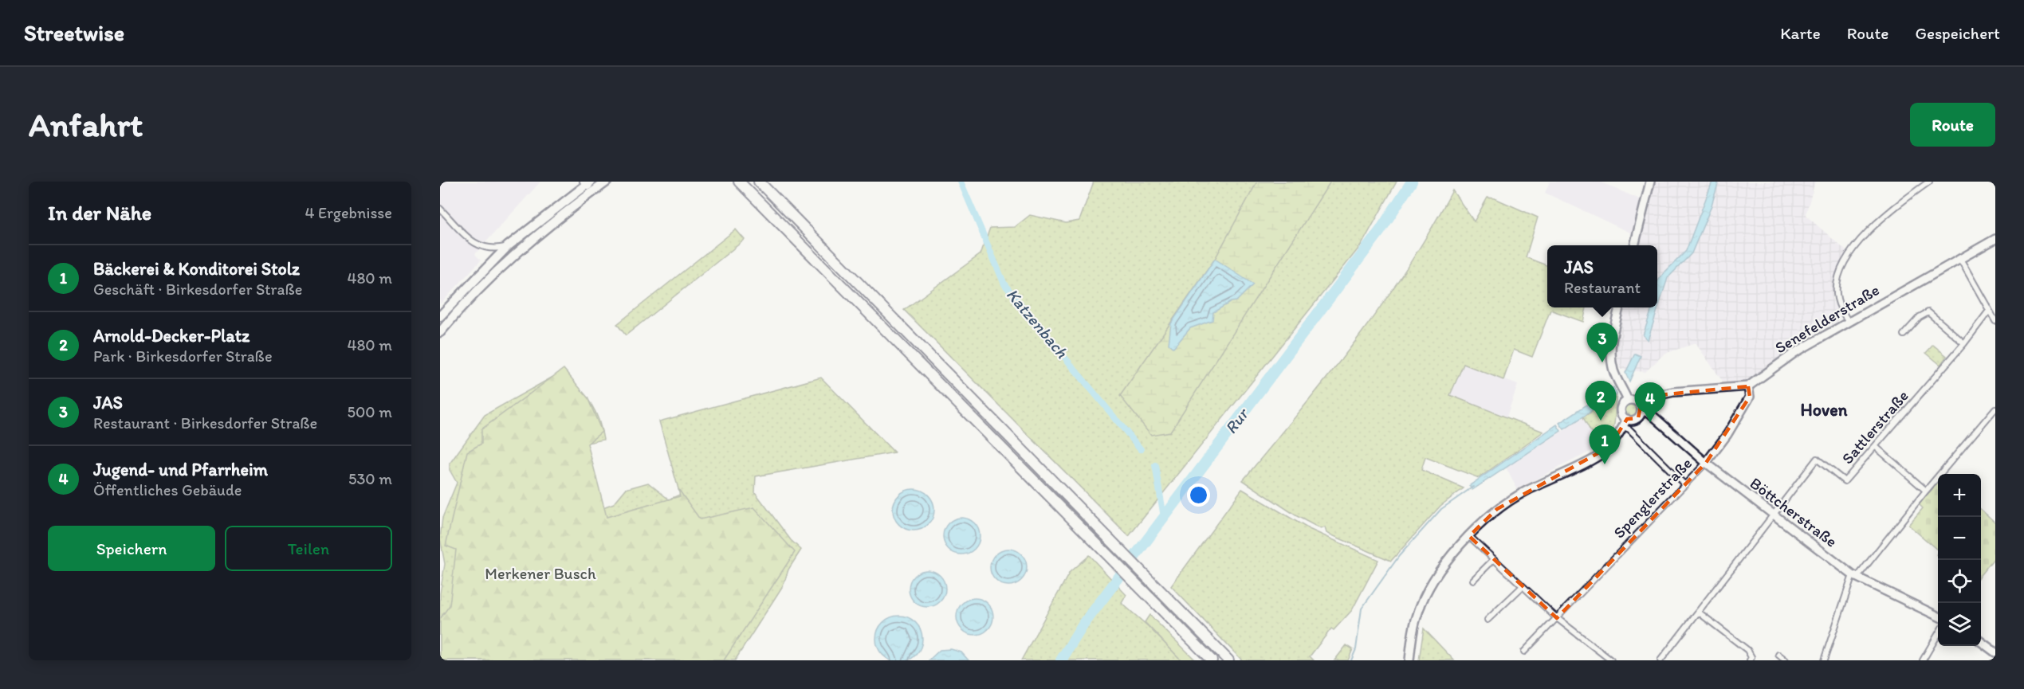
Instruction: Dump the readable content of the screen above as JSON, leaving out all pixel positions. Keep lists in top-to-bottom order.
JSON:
{
  "streets": {
    "main road": ["Senefelderstraße", "Spenglerstraße", "Böttcherstraße"],
    "street": ["Sattlerstraße"]
  },
  "crossings": [
    ["Senefelderstraße", "Spenglerstraße"],
    ["Sattlerstraße", "Böttcherstraße"],
    ["Spenglerstraße", "Böttcherstraße"]
  ],
  "districts": ["Hoven"],
  "water": ["Katzenbach", "Rur"],
  "parks": ["Merkener Busch"],
  "page": {
    "header": "Streetwise",
    "nav": ["Karte", "Route", "Gespeichert"],
    "buttons": [
      "Route",
      ["Speichern", "Teilen"]
    ],
    "title": "Anfahrt",
    "heading": ["In der Nähe", "4 Ergebnisse"],
    "list": [
      {
        "mark": "1",
        "name": "Bäckerei & Konditorei Stolz",
        "note": "Geschäft · Birkesdorfer Straße",
        "value": "480 m"
      },
      {
        "mark": "2",
        "name": "Arnold-Decker-Platz",
        "note": "Park · Birkesdorfer Straße",
        "value": "480 m"
      },
      {
        "mark": "3",
        "name": "JAS",
        "note": "Restaurant · Birkesdorfer Straße",
        "value": "500 m"
      },
      {
        "mark": "4",
        "name": "Jugend- und Pfarrheim",
        "note": "Öffentliches Gebäude",
        "value": "530 m"
      }
    ],
    "popup": ["JAS", "Restaurant"],
    "pins": [
      "3",
      "2",
      "4",
      "1"
    ],
    "map_buttons": ["+", "−"]
  }
}
